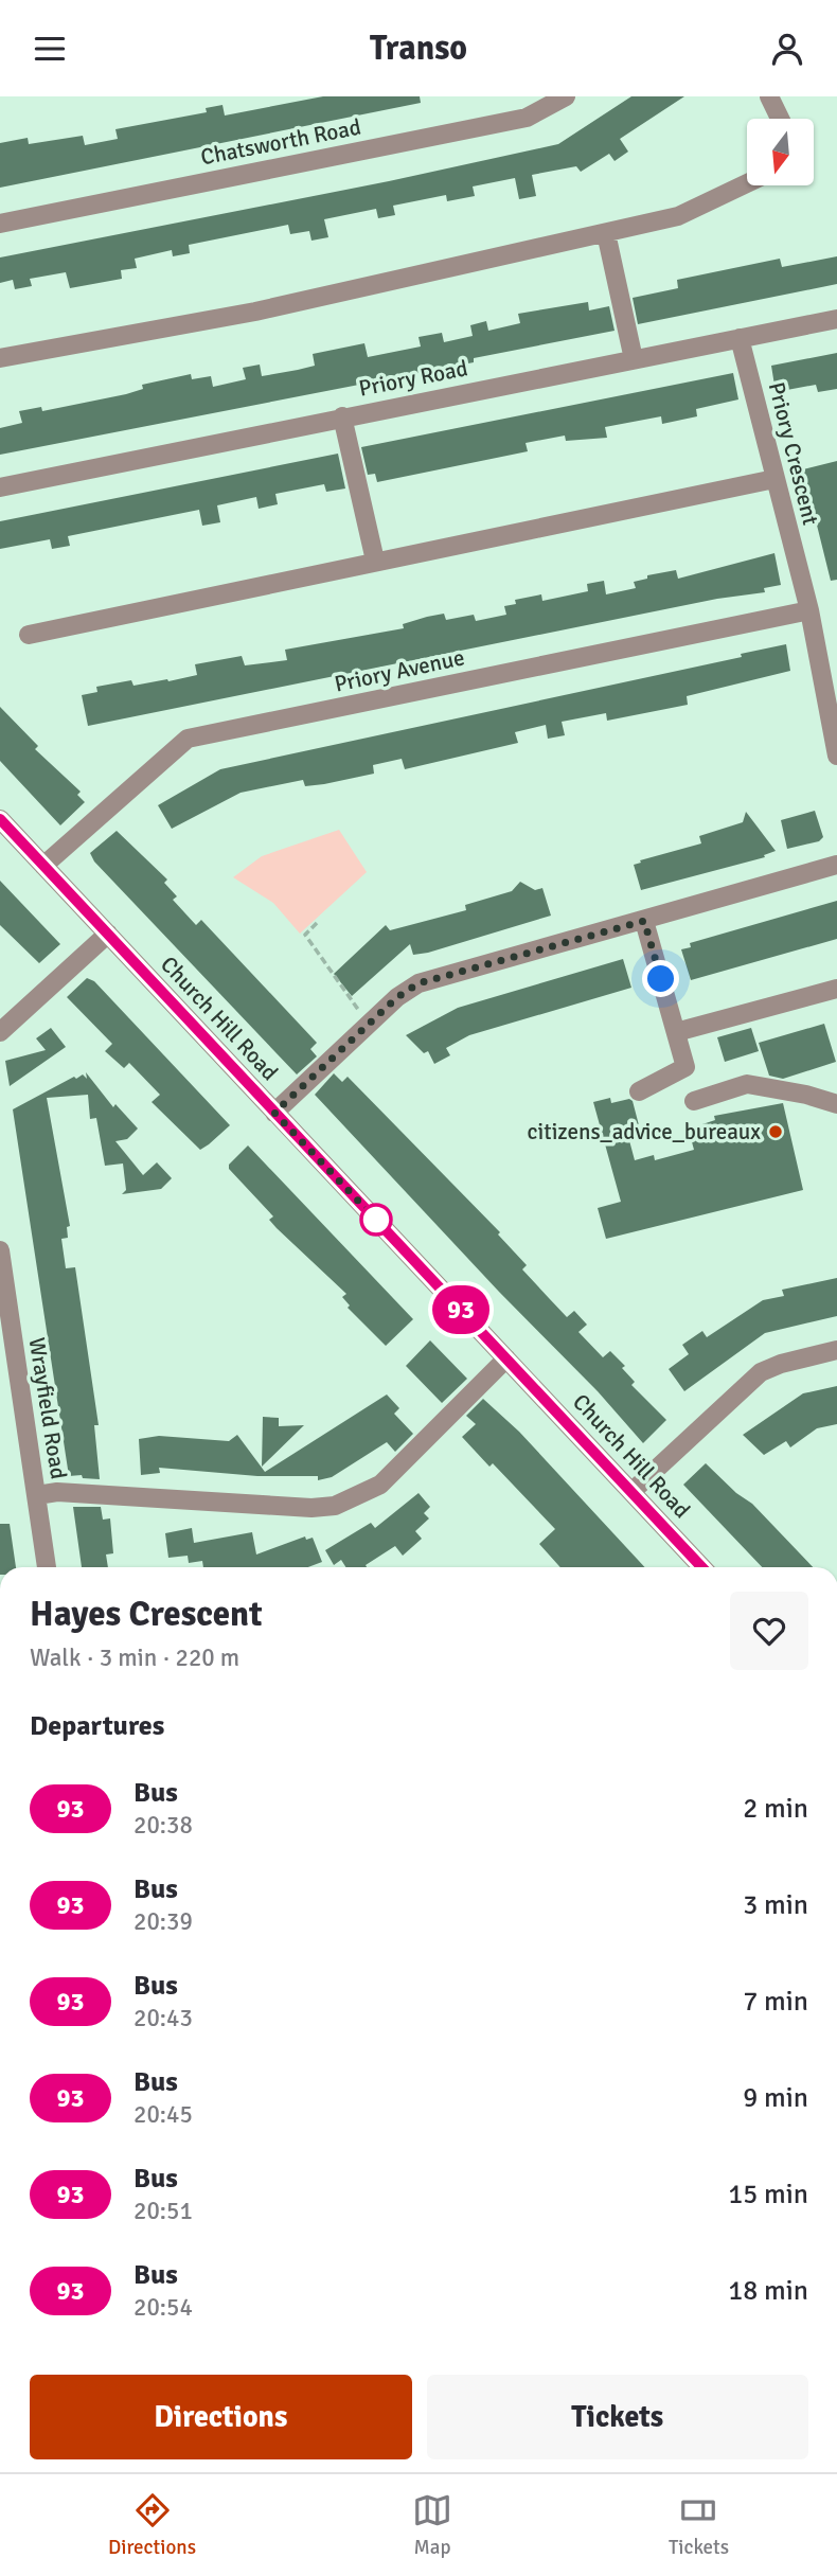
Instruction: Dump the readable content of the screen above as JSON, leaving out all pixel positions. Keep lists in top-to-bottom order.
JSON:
{
  "streets": {
    "street": [
      "Chatsworth Road",
      "Priory Road",
      "Priory Crescent",
      "Priory Avenue",
      "Church Hill Road",
      "Wrayfield Road"
    ]
  },
  "crossings": [
    ["Priory Road", "Priory Crescent"],
    ["Priory Crescent", "Priory Avenue"],
    ["Priory Avenue", "Church Hill Road"]
  ],
  "places": ["citizens_advice_bureaux"],
  "lines": ["bus line 93"],
  "north": "bottom",
  "page": {
    "header": "Transo",
    "on_map": "93",
    "heading": [
      ["Hayes Crescent", "Walk · 3 min · 220 m"],
      "Departures"
    ],
    "list": [
      {
        "mark": "93",
        "name": "Bus",
        "note": "20:38",
        "value": "2 min"
      },
      {
        "mark": "93",
        "name": "Bus",
        "note": "20:39",
        "value": "3 min"
      },
      {
        "mark": "93",
        "name": "Bus",
        "note": "20:43",
        "value": "7 min"
      },
      {
        "mark": "93",
        "name": "Bus",
        "note": "20:45",
        "value": "9 min"
      },
      {
        "mark": "93",
        "name": "Bus",
        "note": "20:51",
        "value": "15 min"
      },
      {
        "mark": "93",
        "name": "Bus",
        "note": "20:54",
        "value": "18 min"
      }
    ],
    "buttons": ["Directions", "Tickets"],
    "tabs": ["Directions", "Map", "Tickets"]
  }
}
